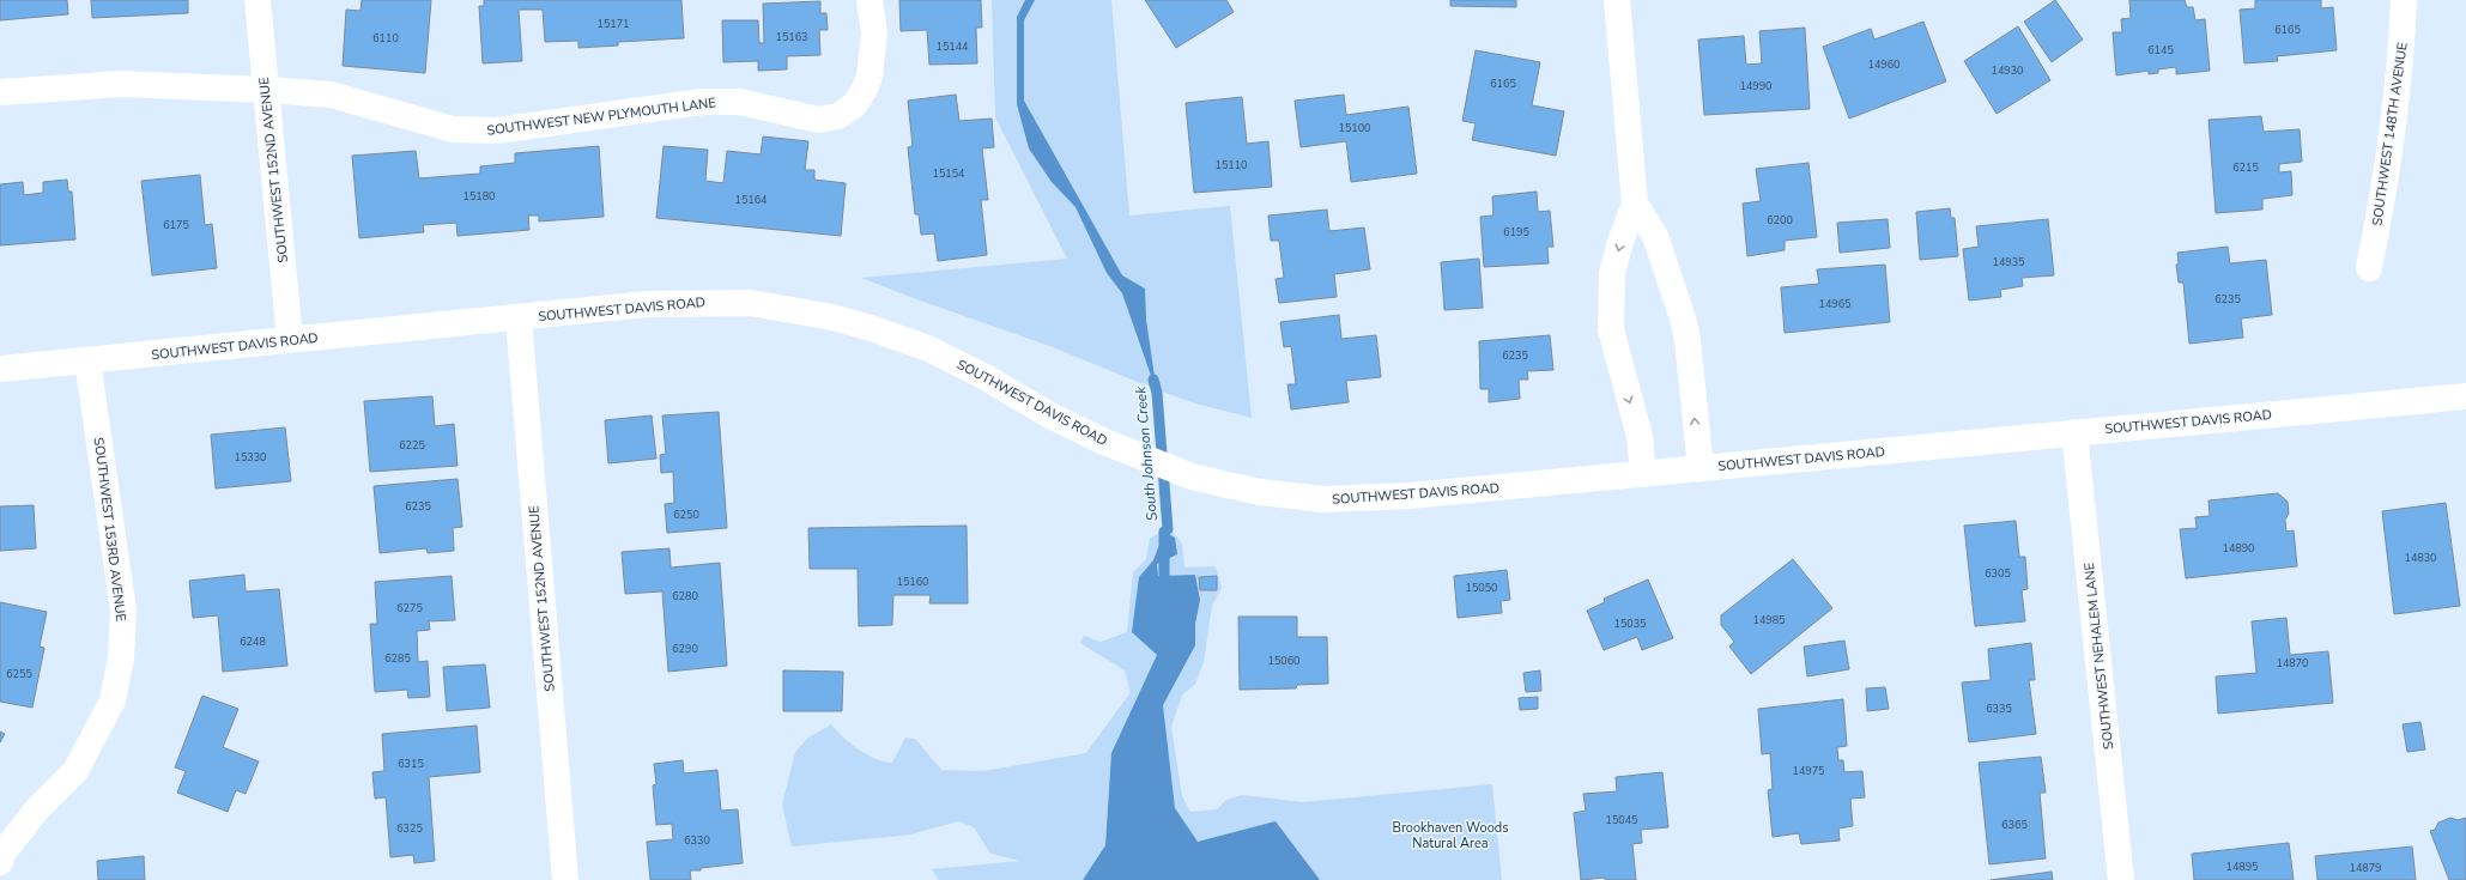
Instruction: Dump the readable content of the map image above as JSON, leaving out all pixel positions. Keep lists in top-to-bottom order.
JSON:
{
  "streets": {
    "street": [
      "SOUTHWEST NEW PLYMOUTH LANE",
      "SOUTHWEST 148TH AVENUE",
      "SOUTHWEST 152ND AVENUE",
      "SOUTHWEST DAVIS ROAD",
      "SOUTHWEST 153RD AVENUE",
      "SOUTHWEST NEHALEM LANE"
    ]
  },
  "crossings": [
    ["SOUTHWEST NEW PLYMOUTH LANE", "SOUTHWEST 152ND AVENUE"],
    ["SOUTHWEST 152ND AVENUE", "SOUTHWEST DAVIS ROAD"],
    ["SOUTHWEST DAVIS ROAD", "SOUTHWEST 153RD AVENUE"],
    ["SOUTHWEST DAVIS ROAD", "SOUTHWEST NEHALEM LANE"]
  ],
  "water": ["South Johnson Creek"],
  "parks": ["Brookhaven Woods Natural Area"],
  "house_numbers": [
    "15171",
    "6165",
    "15163",
    "6110",
    "15144",
    "6145",
    "14960",
    "14930",
    "6165",
    "14990",
    "15100",
    "15110",
    "6215",
    "15154",
    "15180",
    "15164",
    "6200",
    "6175",
    "6195",
    "14935",
    "6235",
    "14965",
    "6235",
    "6225",
    "15330",
    "6235",
    "6250",
    "14890",
    "14830",
    "6305",
    "15160",
    "15050",
    "6280",
    "6275",
    "14985",
    "15035",
    "6248",
    "6290",
    "6285",
    "15060",
    "14870",
    "6255",
    "6335",
    "6315",
    "14975",
    "15045",
    "6365",
    "6325",
    "6330",
    "14895",
    "14879"
  ]
}
